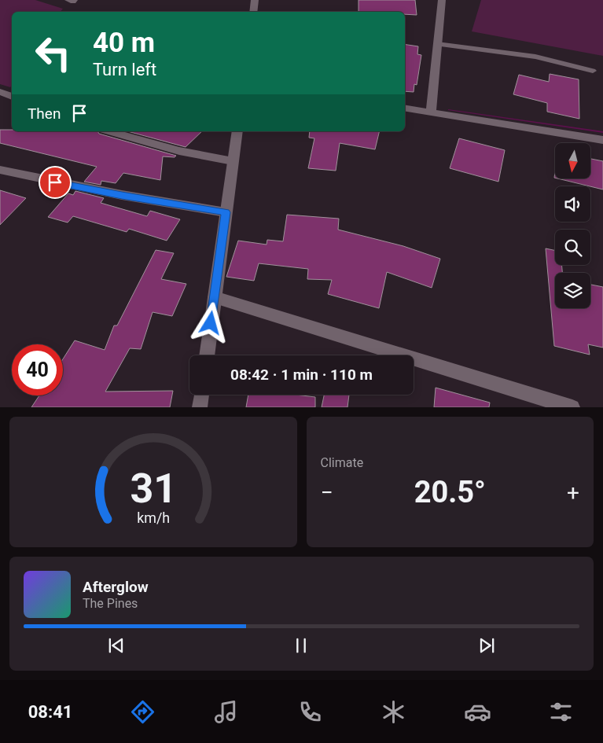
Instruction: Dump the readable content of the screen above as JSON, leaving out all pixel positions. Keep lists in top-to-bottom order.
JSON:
{
  "north": "bottom",
  "page": {
    "turn": ["40 m", "Turn left"],
    "then": "Then",
    "limit": "40",
    "trip": "08:42 · 1 min · 110 m",
    "tile": "Climate",
    "heat": ["−", "20.5°", "+"],
    "song": ["Afterglow", "The Pines"],
    "tabs": "08:41",
    "gauge": ["31", "km/h"]
  }
}
